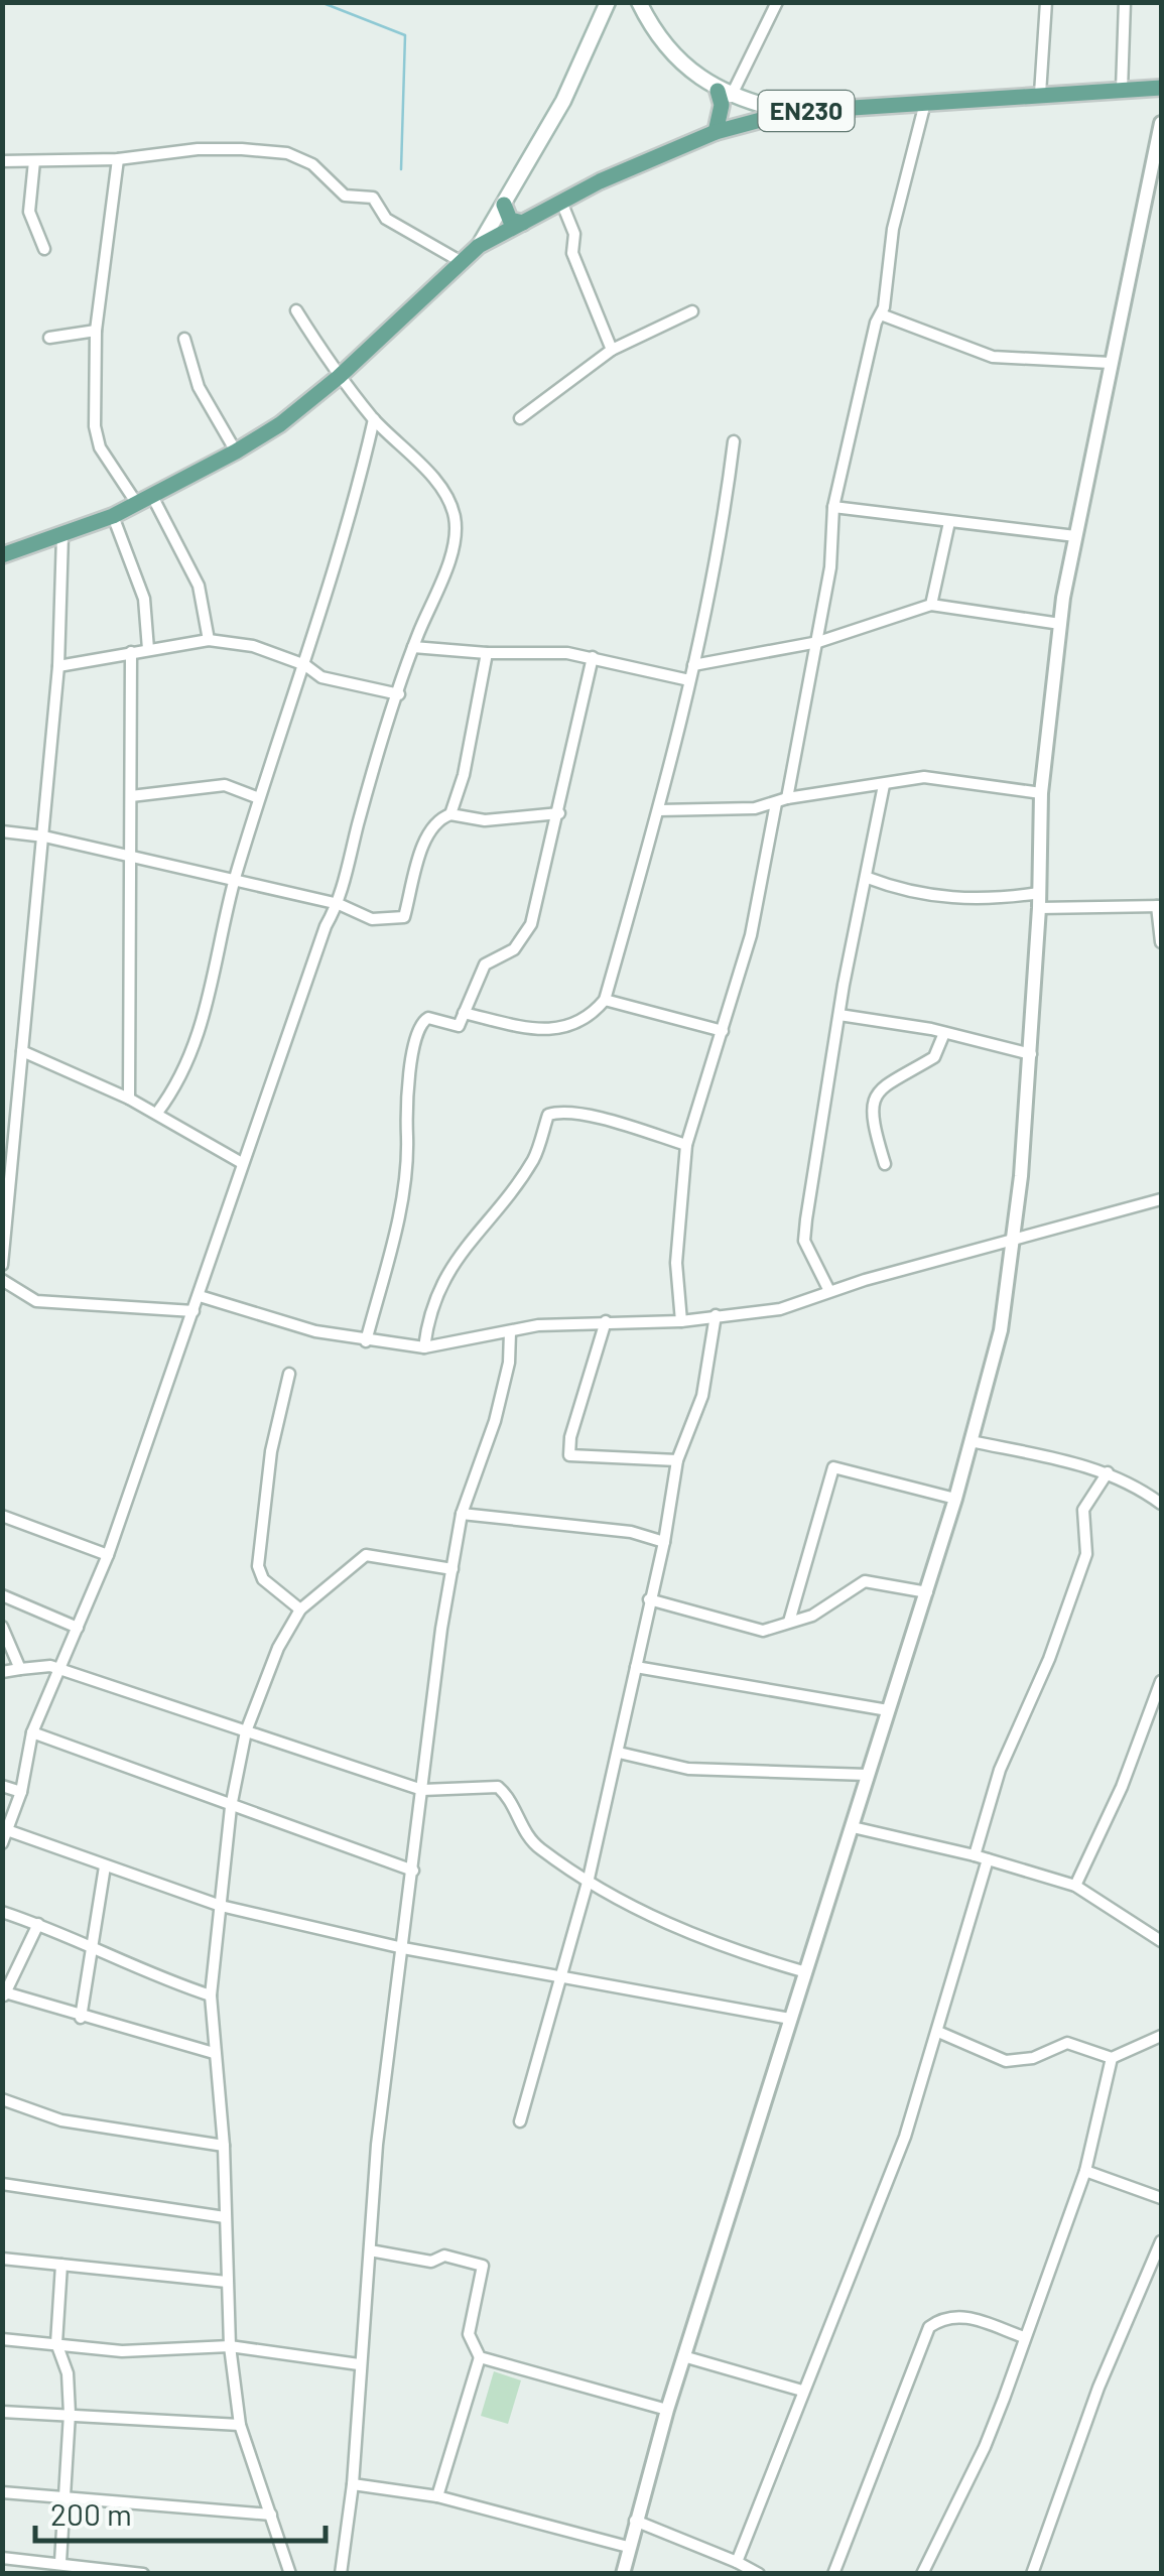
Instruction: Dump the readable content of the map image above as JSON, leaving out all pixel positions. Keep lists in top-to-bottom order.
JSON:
{
  "streets": {
    "main road": ["EN230"]
  },
  "scale_bar": "200 m"
}
